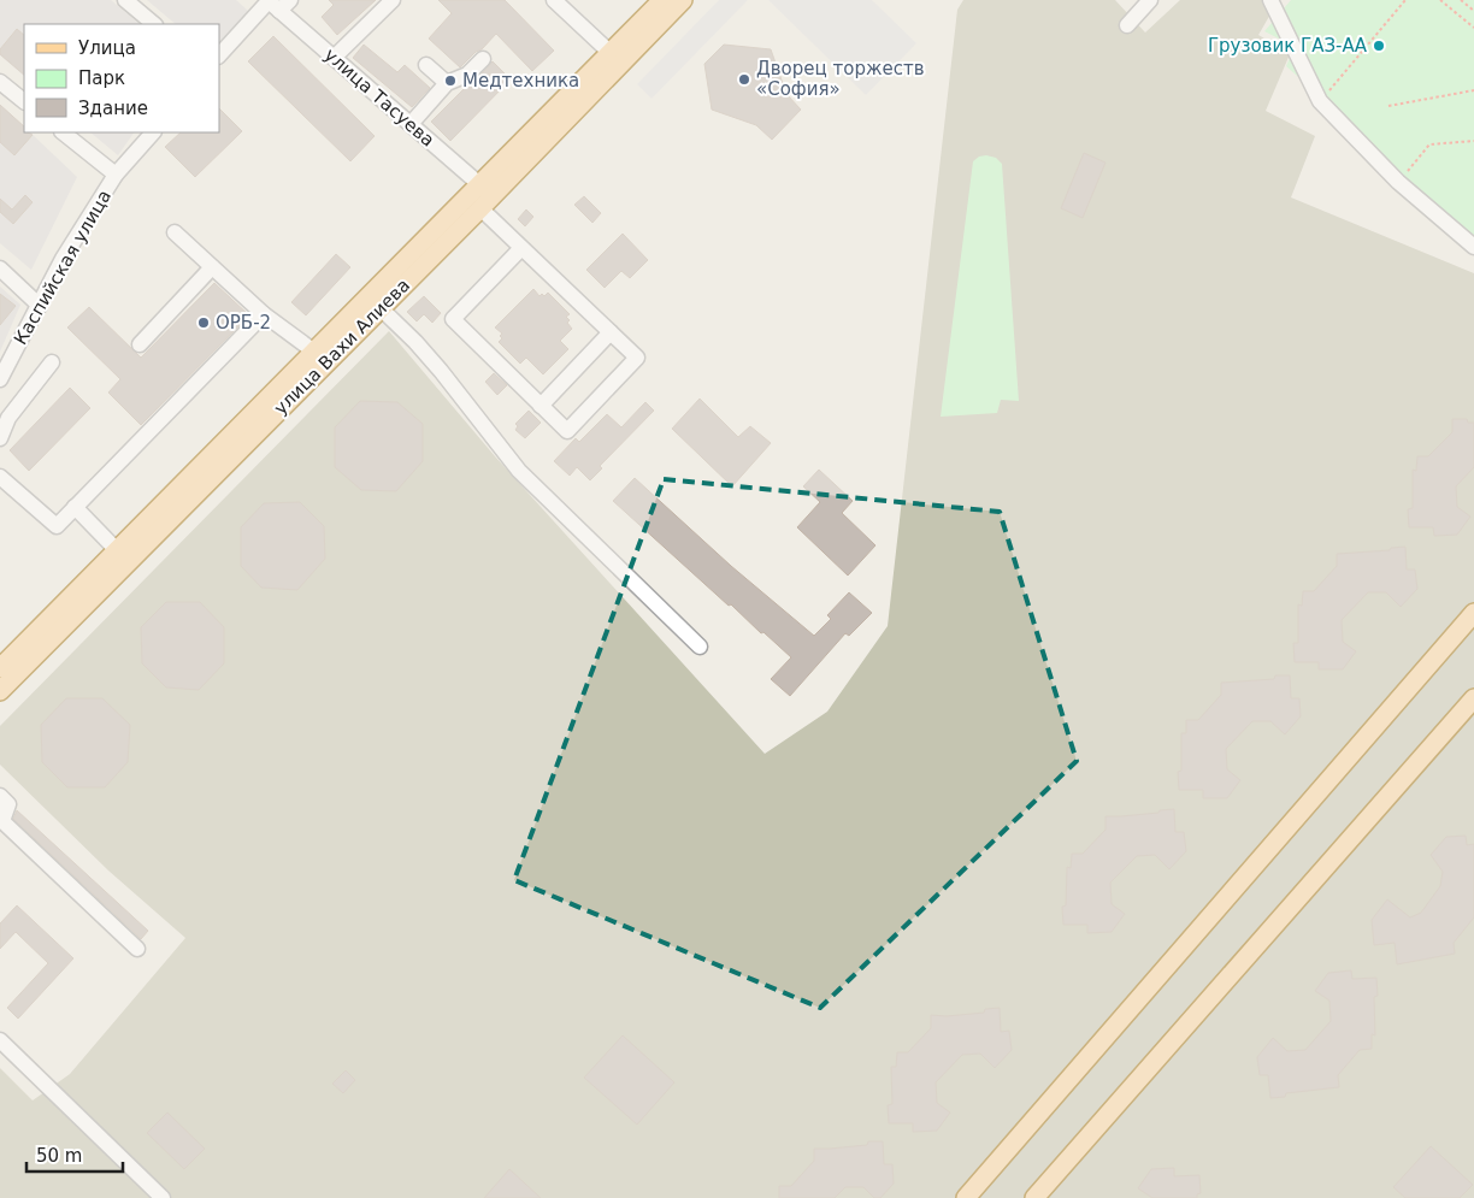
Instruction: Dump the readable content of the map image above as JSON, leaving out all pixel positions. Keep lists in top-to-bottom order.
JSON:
{
  "streets": {
    "main road": ["улица Вахи Алиева"],
    "street": ["улица Тасуева", "Каспийская улица"]
  },
  "crossings": [
    ["улица Тасуева", "улица Вахи Алиева"]
  ],
  "places": [
    "Грузовик ГАЗ-АА",
    "Дворец торжеств «София»",
    "Медтехника",
    "ОРБ-2"
  ],
  "legend": ["Улица", "Парк", "Здание"],
  "scale_bar": "50 m"
}
